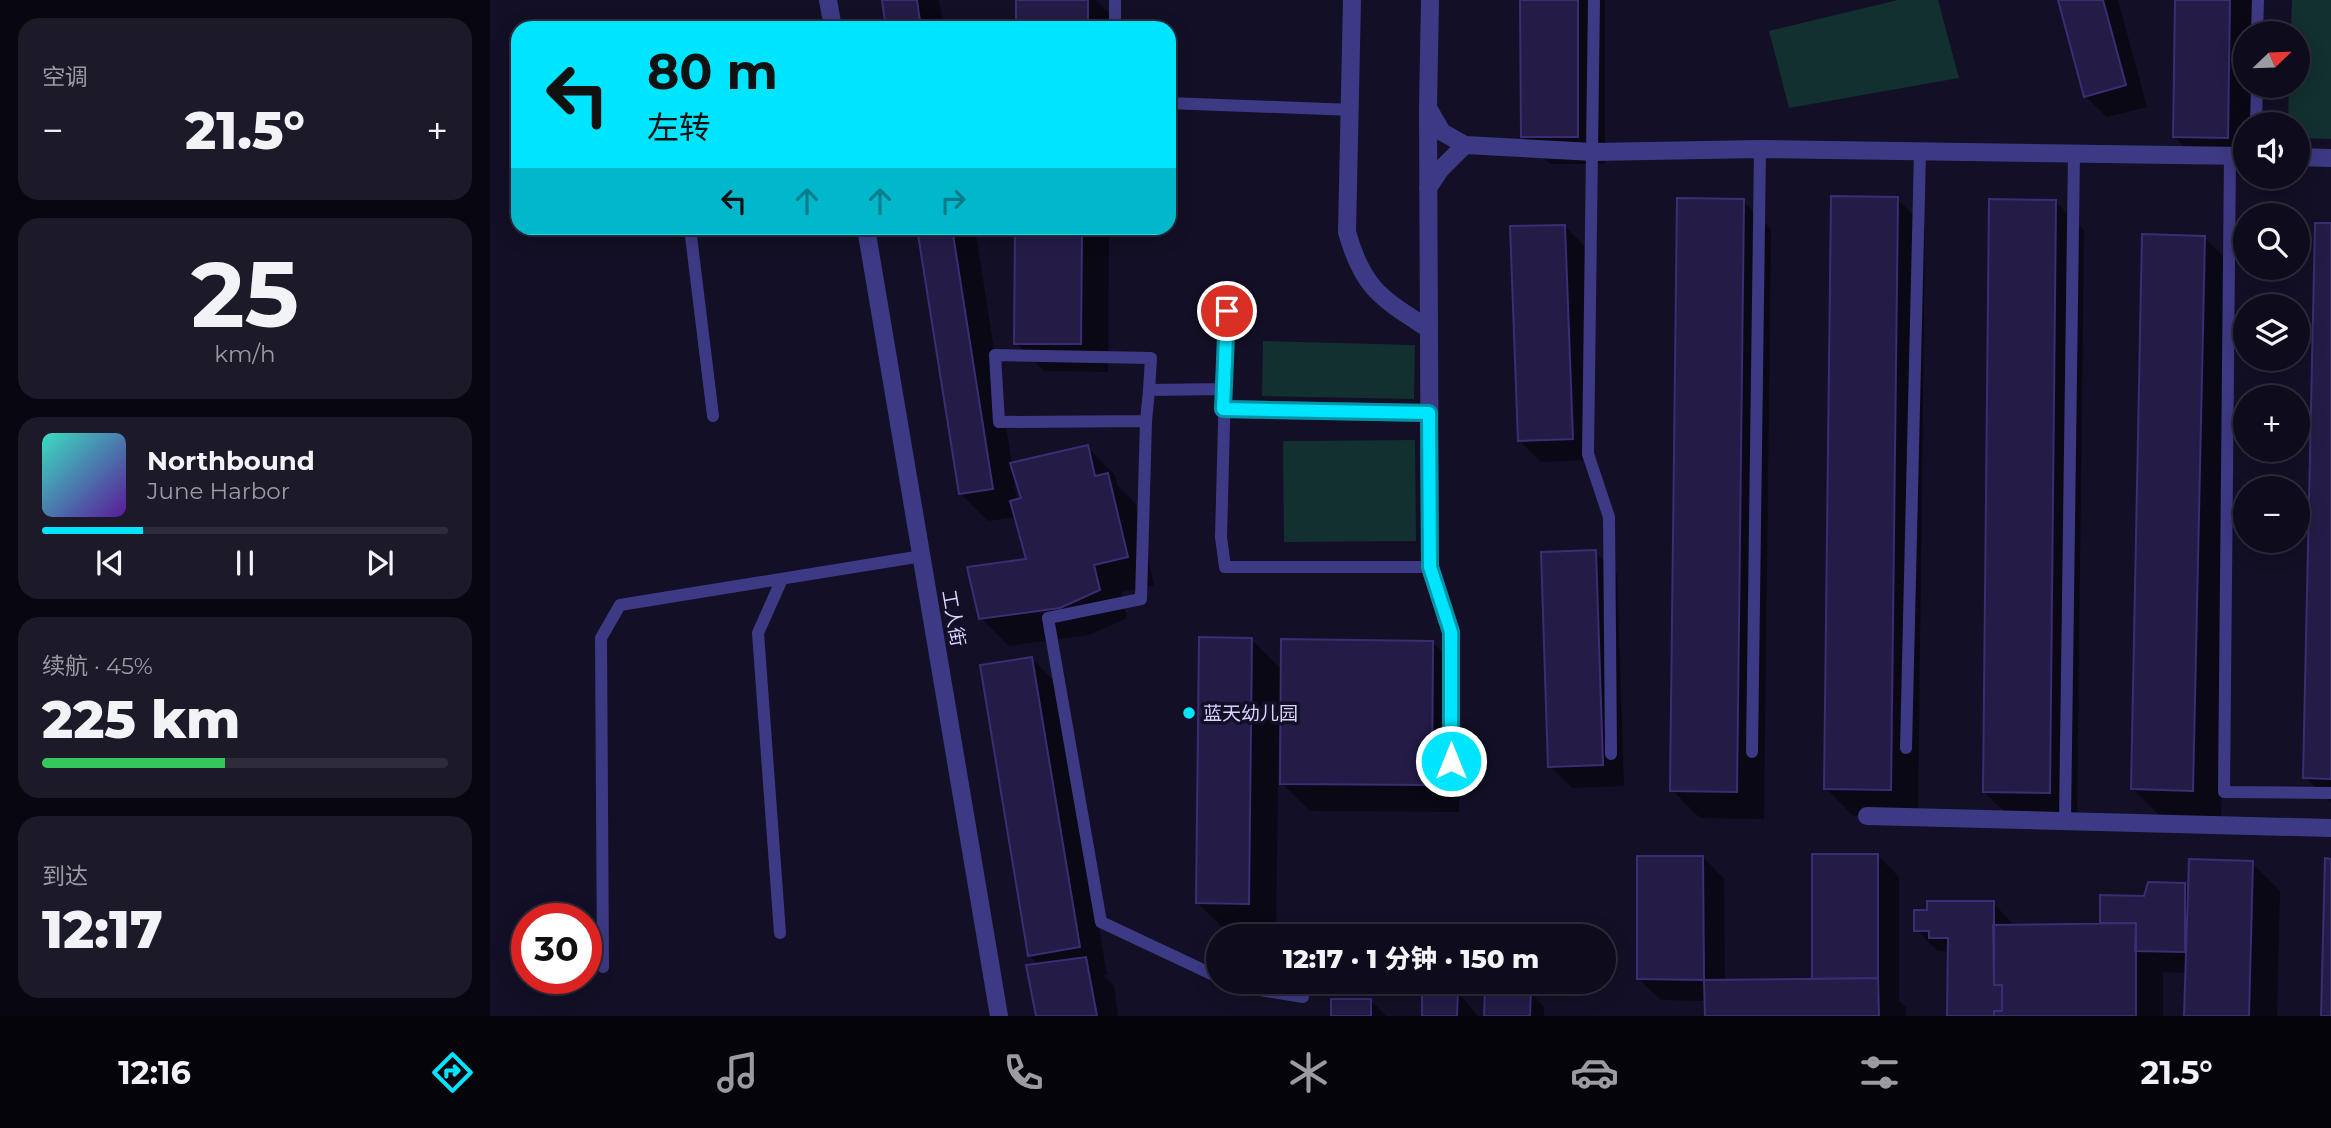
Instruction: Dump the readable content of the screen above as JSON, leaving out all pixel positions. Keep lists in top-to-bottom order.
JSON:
{
  "streets": {
    "street": ["工人街"]
  },
  "places": ["蓝天幼儿园"],
  "north": "top right",
  "page": {
    "tile": [
      "空调",
      ["25", "km/h"],
      ["续航 · 45%", "225 km"],
      ["到达", "12:17"]
    ],
    "map_buttons": ["+", "−"],
    "turn": ["80 m", "左转"],
    "heat": ["−", "21.5°", "+"],
    "song": ["Northbound", "June Harbor"],
    "limit": "30",
    "trip": "12:17 · 1 分钟 · 150 m",
    "tabs": ["12:16", "21.5°"]
  }
}
